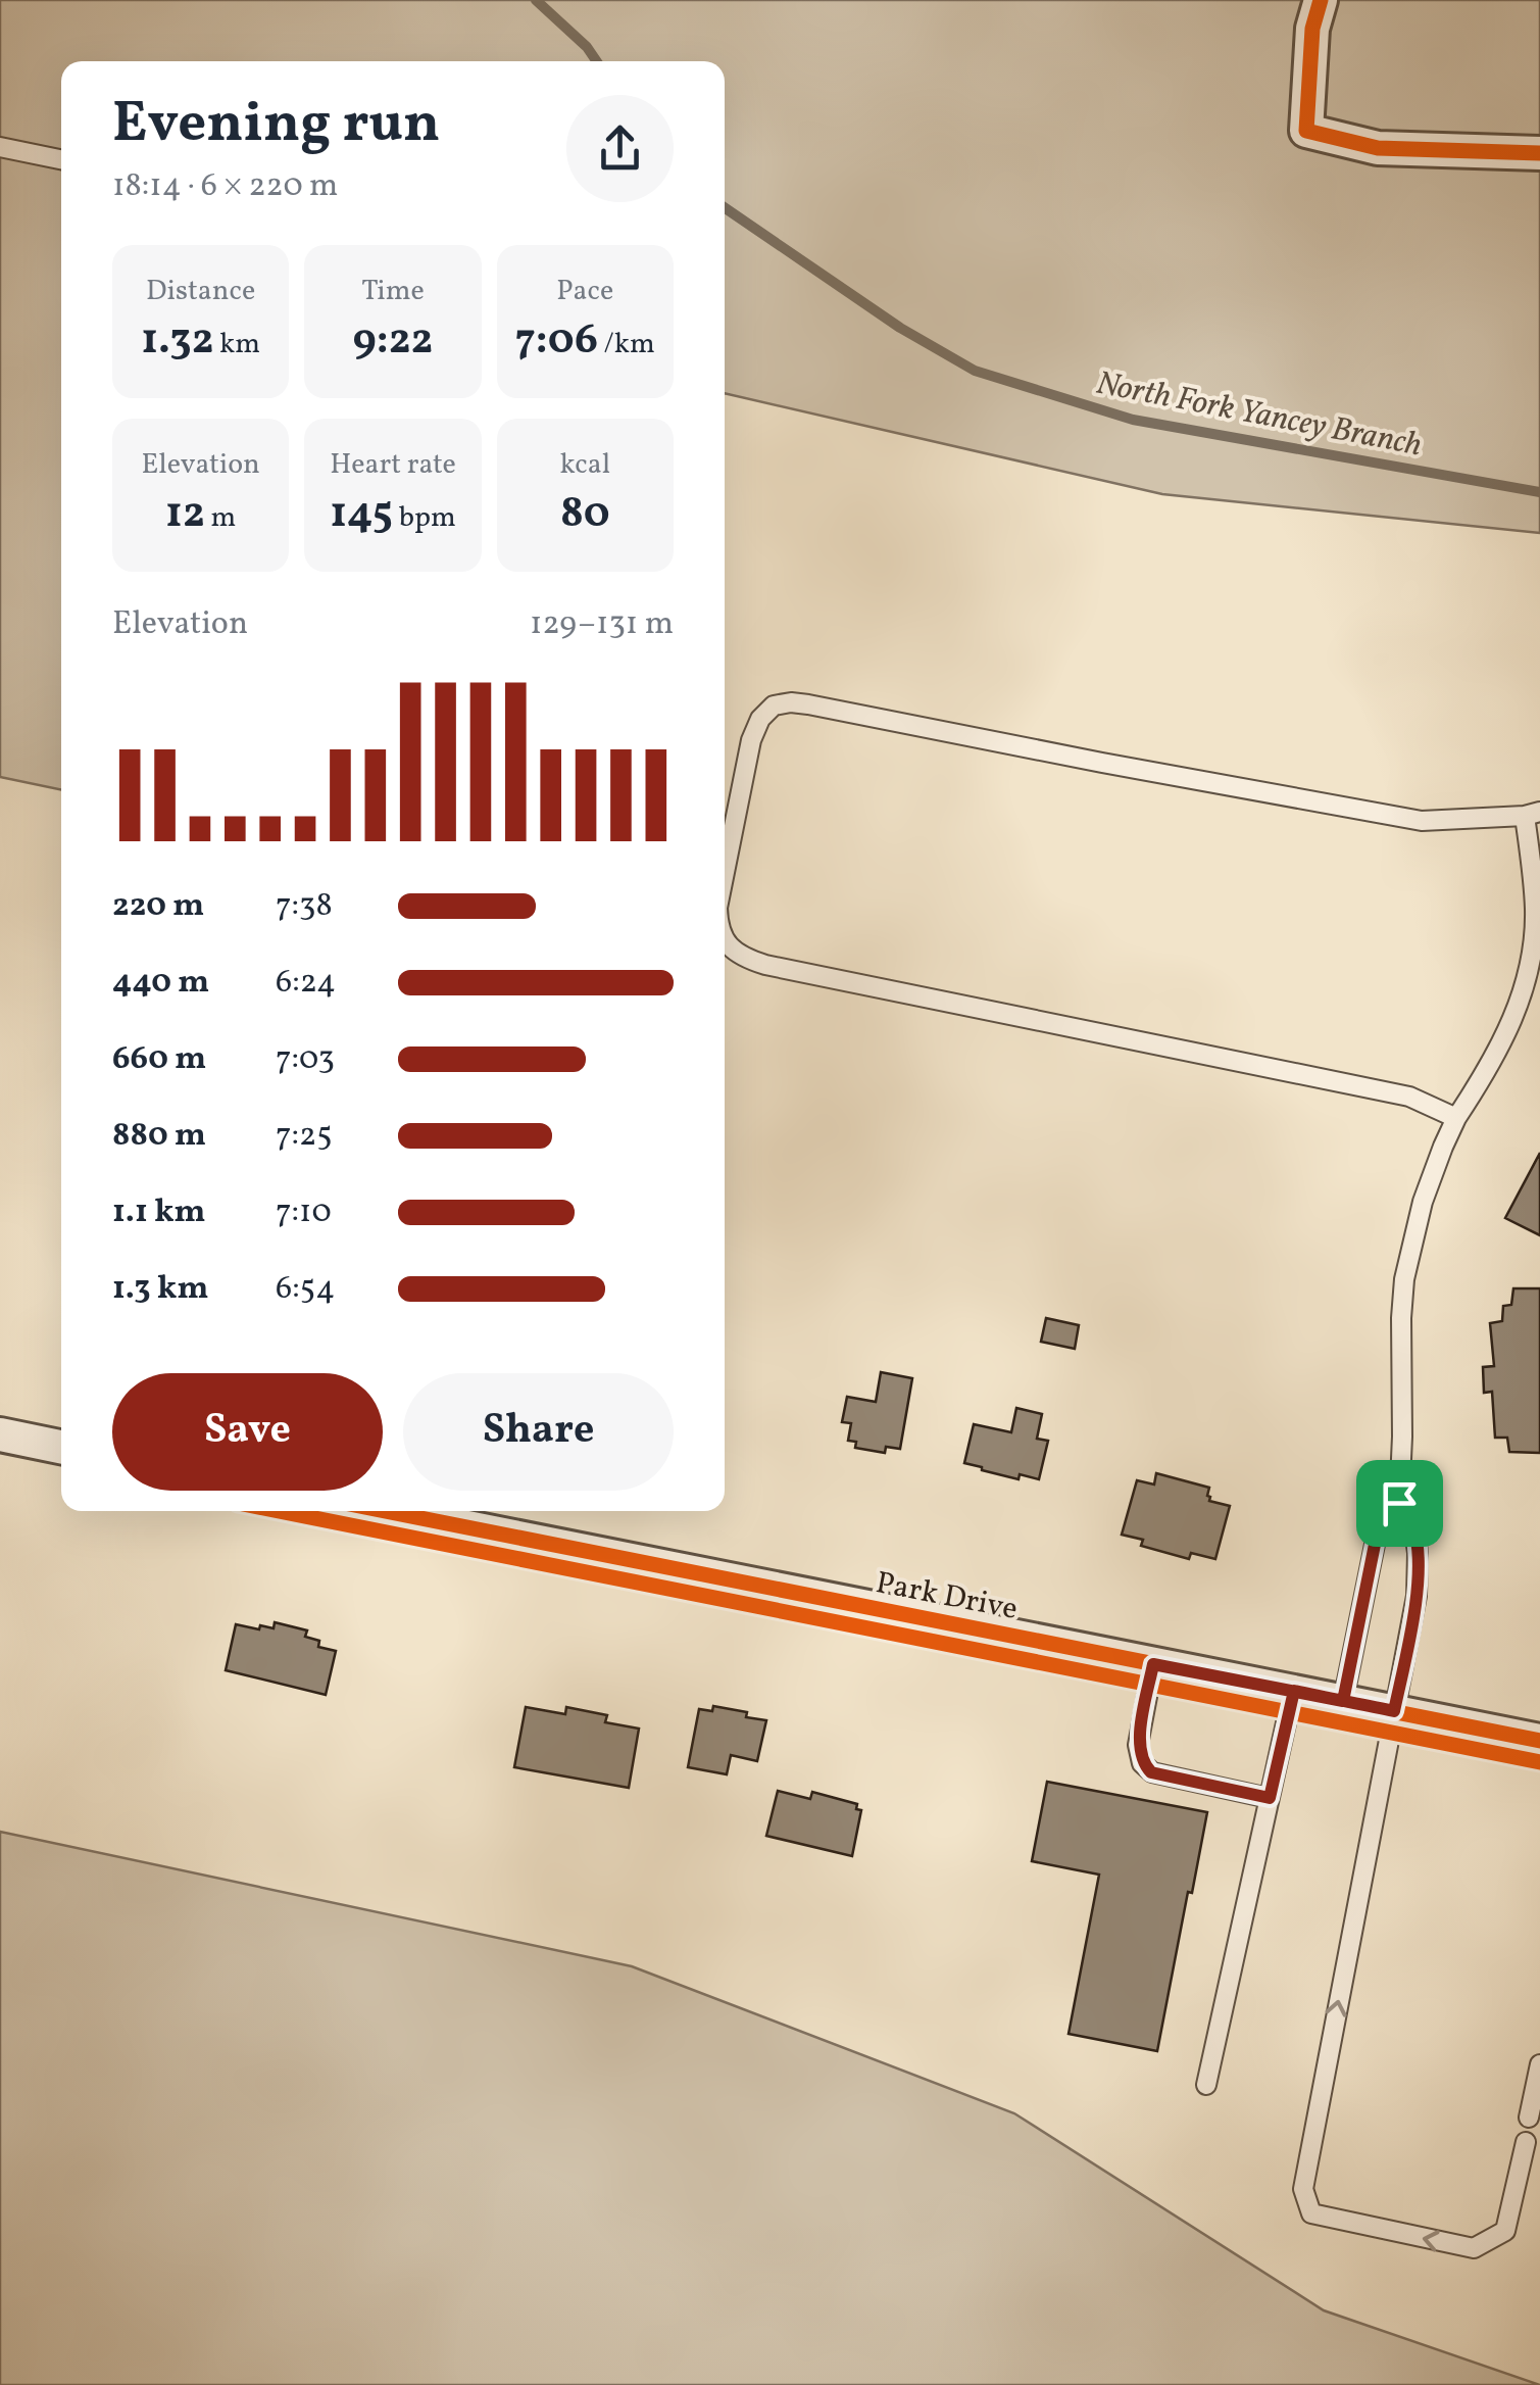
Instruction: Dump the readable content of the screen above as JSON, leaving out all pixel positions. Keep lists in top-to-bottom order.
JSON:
{
  "streets": {
    "street": ["Park Drive"]
  },
  "water": ["North Fork Yancey Branch"],
  "page": {
    "heading": ["Evening run", "18:14 · 6 × 220 m"],
    "stats": [
      ["Distance", "1.32 km"],
      ["Time", "9:22"],
      ["Pace", "7:06 /km"],
      ["Elevation", "12 m"],
      ["Heart rate", "145 bpm"],
      ["kcal", "80"]
    ],
    "chart": ["Elevation", "129–131 m"],
    "list": [
      {
        "name": "220 m",
        "note": "7:38"
      },
      {
        "name": "440 m",
        "note": "6:24"
      },
      {
        "name": "660 m",
        "note": "7:03"
      },
      {
        "name": "880 m",
        "note": "7:25"
      },
      {
        "name": "1.1 km",
        "note": "7:10"
      },
      {
        "name": "1.3 km",
        "note": "6:54"
      }
    ],
    "buttons": ["Save", "Share"]
  }
}
